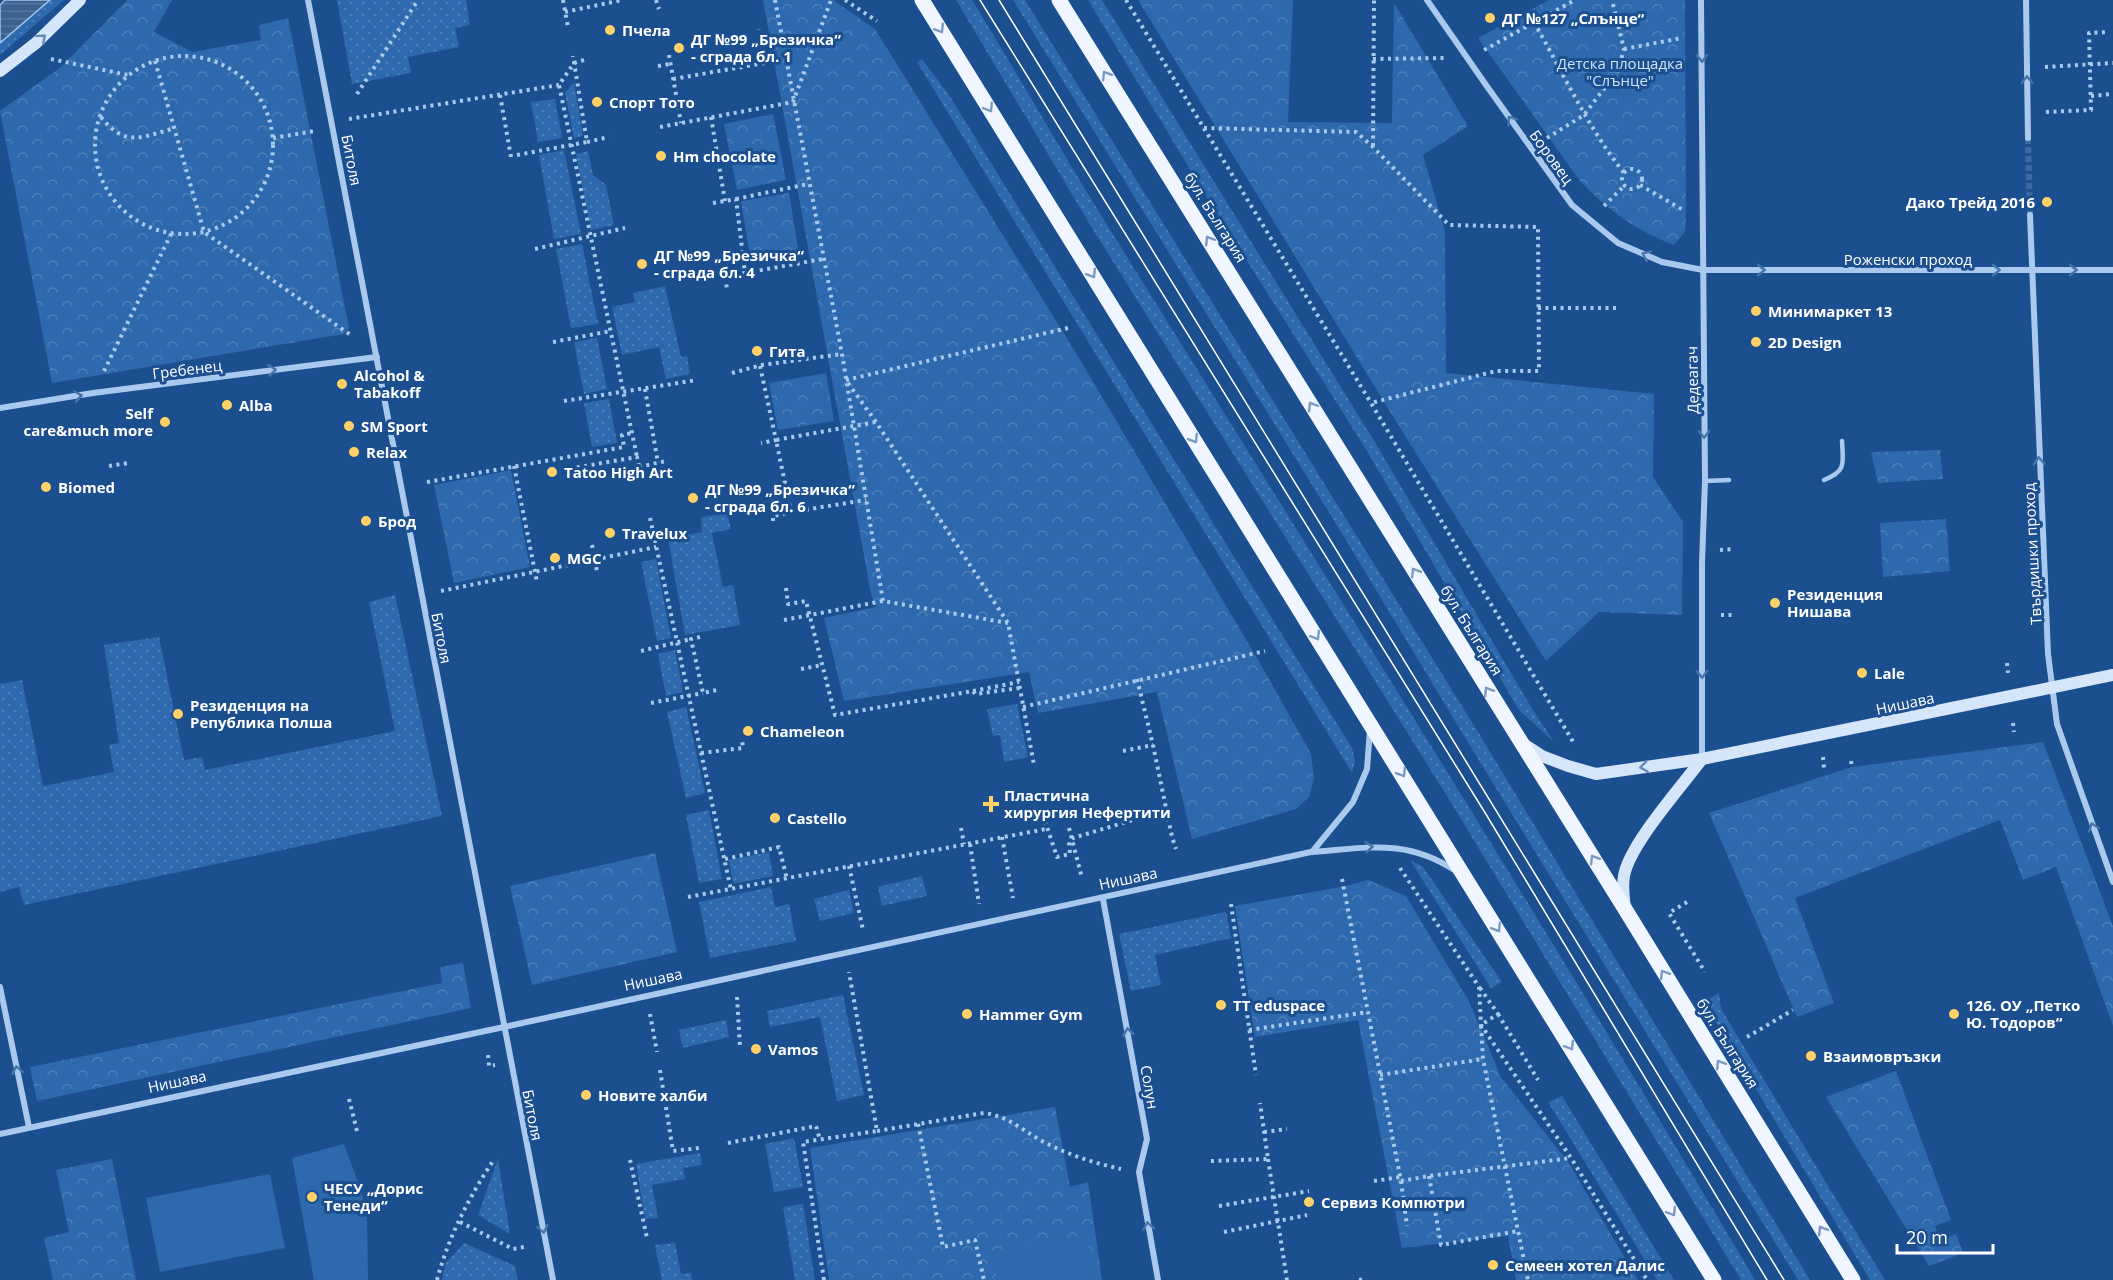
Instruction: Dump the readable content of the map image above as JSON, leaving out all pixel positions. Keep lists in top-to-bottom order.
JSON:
{
  "streets": {
    "main road": ["бул. България"],
    "street": [
      "Боровец",
      "Битоля",
      "Роженски проход",
      "Гребенец",
      "Дедеагач",
      "Твърдишки проход",
      "Нишава",
      "Солун"
    ]
  },
  "crossings": [
    ["Боровец", "Роженски проход"],
    ["Боровец", "Дедеагач"],
    ["Битоля", "Гребенец"],
    ["Битоля", "Нишава"],
    ["бул. България", "Нишава"],
    ["Роженски проход", "Дедеагач"],
    ["Роженски проход", "Твърдишки проход"],
    ["Дедеагач", "Нишава"],
    ["Твърдишки проход", "Нишава"],
    ["Нишава", "Солун"]
  ],
  "one_way": [
    "Боровец",
    "Роженски проход",
    "Гребенец",
    "Дедеагач",
    "Твърдишки проход",
    "Солун"
  ],
  "parks": ["Детска площадка \"Слънце\""],
  "places": {
    "other": [
      "ДГ №127 „Слънце“",
      "Пчела",
      "ДГ №99 „Брезичка“ - сграда бл. 1",
      "Спорт Тото",
      "Hm chocolate",
      "Дако Трейд 2016",
      "ДГ №99 „Брезичка“ - сграда бл. 4",
      "Минимаркет 13",
      "2D Design",
      "Гита",
      "Alcohol & Tabakoff",
      "Alba",
      "Self care&much more",
      "SM Sport",
      "Relax",
      "Tatoo High Art",
      "Biomed",
      "ДГ №99 „Брезичка“ - сграда бл. 6",
      "Брод",
      "Travelux",
      "MGC",
      "Резиденция Нишава",
      "Lale",
      "Резиденция на Република Полша",
      "Chameleon",
      "Castello",
      "TT eduspace",
      "Hammer Gym",
      "126. ОУ „Петко Ю. Тодоров“",
      "Vamos",
      "Взаимовръзки",
      "Новите халби",
      "ЧЕСУ „Дорис Тенеди“",
      "Сервиз Компютри",
      "Семеен хотел Далис"
    ],
    "health": ["Пластична хирургия Нефертити"]
  },
  "scale_bar": "20 m"
}
